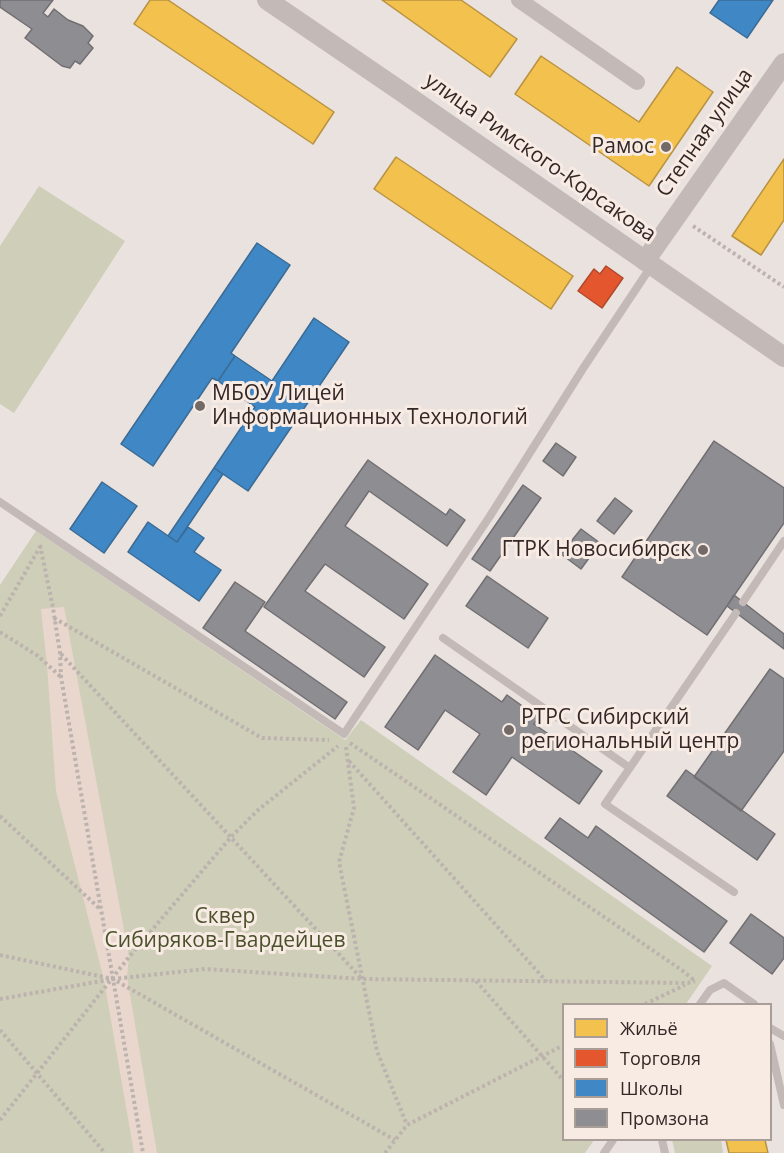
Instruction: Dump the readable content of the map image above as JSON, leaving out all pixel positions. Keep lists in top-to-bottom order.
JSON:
{
  "streets": {
    "street": ["Степная улица", "улица Римского-Корсакова"]
  },
  "crossings": [
    ["Степная улица", "улица Римского-Корсакова"]
  ],
  "parks": ["Сквер Сибиряков-Гвардейцев"],
  "places": [
    "Рамос",
    "МБОУ Лицей Информационных Технологий",
    "ГТРК Новосибирск",
    "РТРС Сибирский региональный центр"
  ],
  "legend": [
    "Жильё",
    "Торговля",
    "Школы",
    "Промзона"
  ]
}
